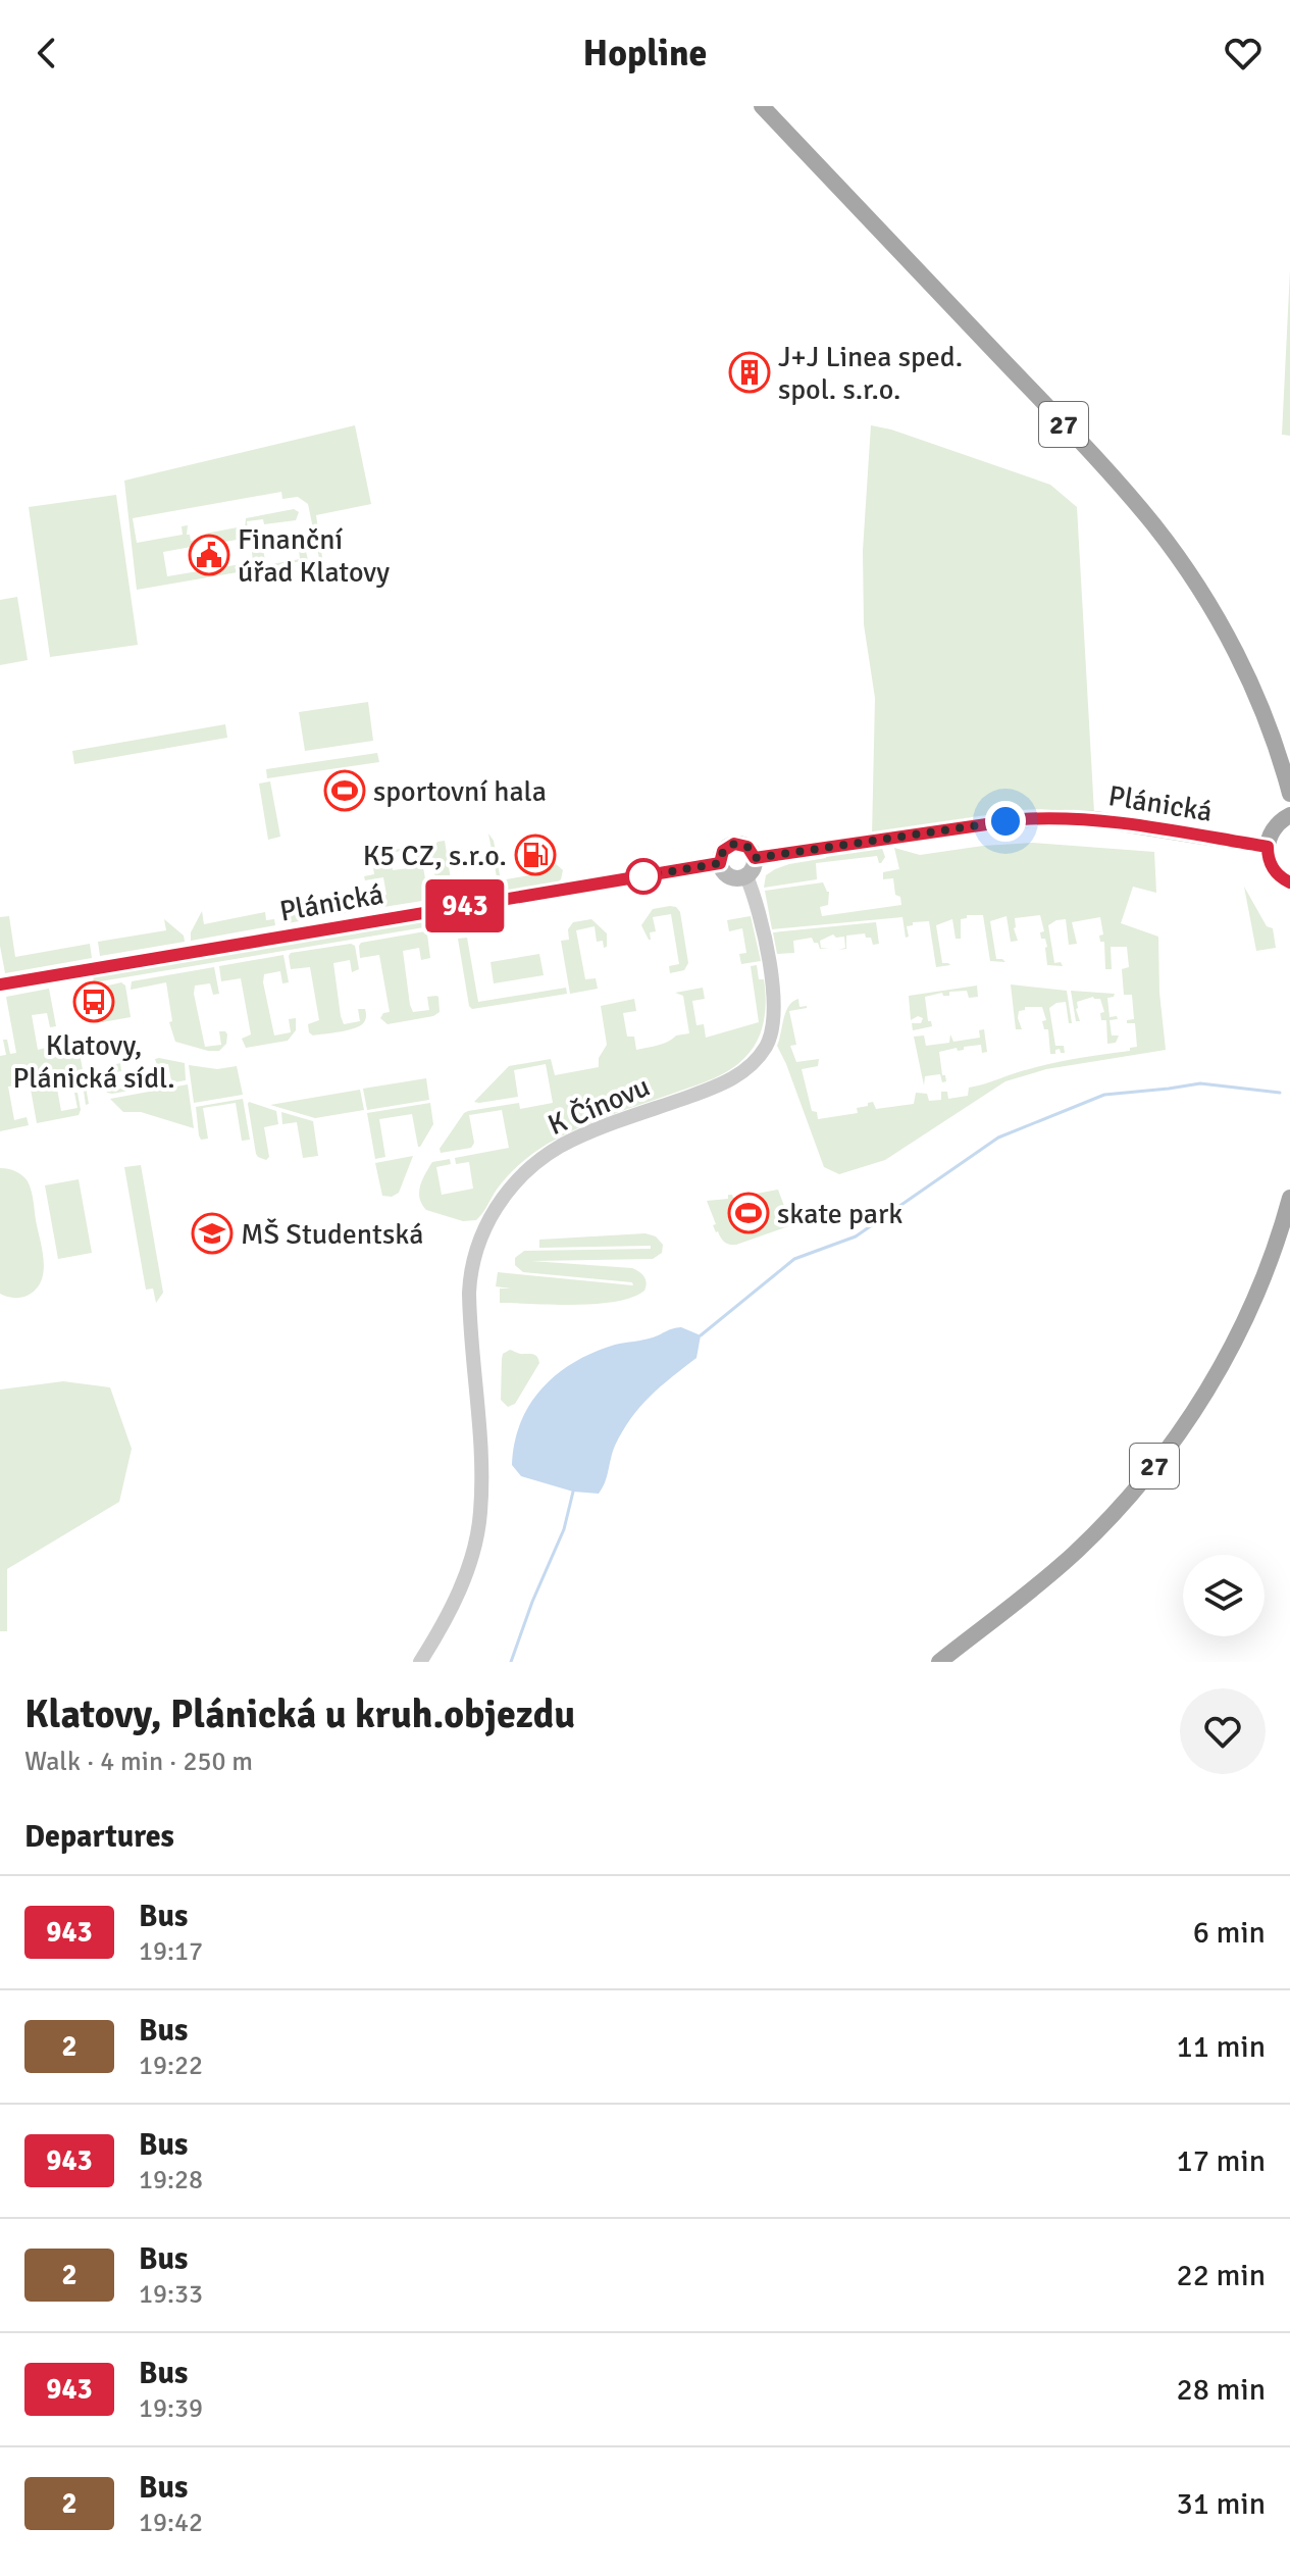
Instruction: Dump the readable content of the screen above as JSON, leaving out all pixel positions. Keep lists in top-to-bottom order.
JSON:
{
  "streets": {
    "main road": ["27", "Plánická"],
    "street": ["K Čínovu"]
  },
  "crossings": [
    ["Plánická", "K Čínovu"]
  ],
  "places": {
    "building": ["J+J Linea sped. spol. s.r.o."],
    "public building": ["Finanční úřad Klatovy"],
    "sports": ["sportovní hala", "skate park"],
    "fuel station": ["K5 CZ, s.r.o."],
    "bus stop": ["Klatovy, Plánická sídl."],
    "school or university": ["MŠ Studentská"]
  },
  "lines": ["bus line 943"],
  "page": {
    "header": "Hopline",
    "on_map": "943",
    "heading": [
      ["Klatovy, Plánická u kruh.objezdu", "Walk · 4 min · 250 m"],
      "Departures"
    ],
    "list": [
      {
        "mark": "943",
        "name": "Bus",
        "note": "19:17",
        "value": "6 min"
      },
      {
        "mark": "2",
        "name": "Bus",
        "note": "19:22",
        "value": "11 min"
      },
      {
        "mark": "943",
        "name": "Bus",
        "note": "19:28",
        "value": "17 min"
      },
      {
        "mark": "2",
        "name": "Bus",
        "note": "19:33",
        "value": "22 min"
      },
      {
        "mark": "943",
        "name": "Bus",
        "note": "19:39",
        "value": "28 min"
      },
      {
        "mark": "2",
        "name": "Bus",
        "note": "19:42",
        "value": "31 min"
      }
    ]
  }
}
